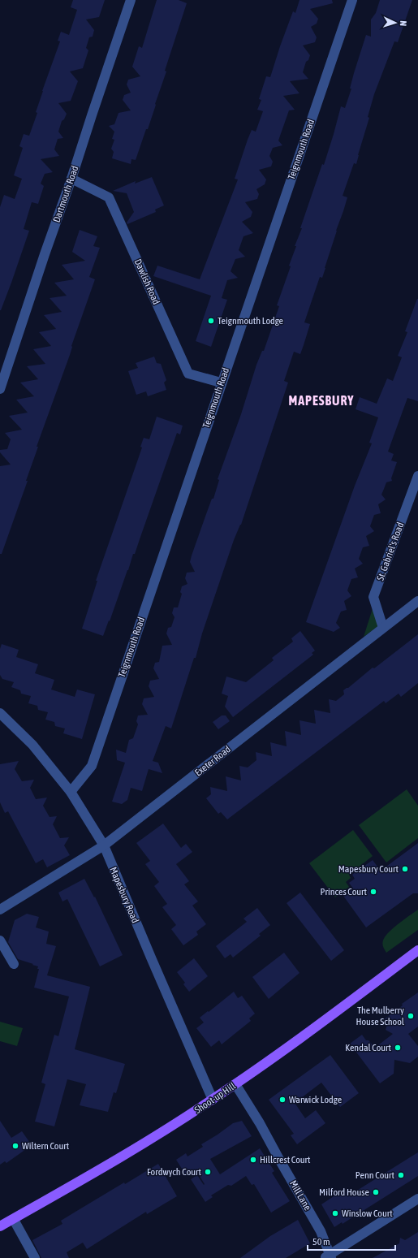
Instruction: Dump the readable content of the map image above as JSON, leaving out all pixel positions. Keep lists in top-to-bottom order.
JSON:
{
  "streets": {
    "main road": ["Shoot-up Hill"],
    "street": [
      "Teignmouth Road",
      "Dartmouth Road",
      "Dawlish Road",
      "St. Gabriel's Road",
      "Exeter Road",
      "Mapesbury Road",
      "Mill Lane"
    ]
  },
  "crossings": [
    ["Teignmouth Road", "Dawlish Road"],
    ["Teignmouth Road", "Mapesbury Road"],
    ["Dartmouth Road", "Dawlish Road"],
    ["St. Gabriel's Road", "Exeter Road"],
    ["Exeter Road", "Mapesbury Road"],
    ["Mapesbury Road", "Shoot-up Hill"],
    ["Shoot-up Hill", "Mill Lane"]
  ],
  "districts": ["MAPESBURY"],
  "places": [
    "Teignmouth Lodge",
    "Mapesbury Court",
    "Princes Court",
    "The Mulberry House School",
    "Kendal Court",
    "Warwick Lodge",
    "Wiltern Court",
    "Hillcrest Court",
    "Fordwych Court",
    "Penn Court",
    "Milford House",
    "Winslow Court"
  ],
  "scale_bar": "50 m",
  "north": "right"
}
